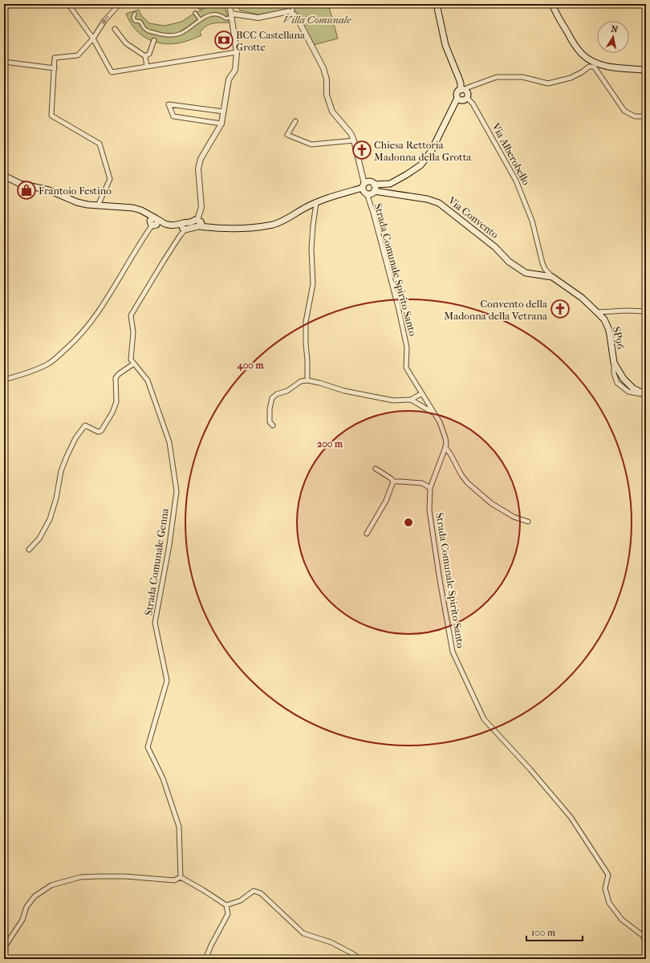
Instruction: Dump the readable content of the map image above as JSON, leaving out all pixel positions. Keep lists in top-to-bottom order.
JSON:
{
  "streets": {
    "main road": ["Via Convento", "SP96"],
    "street": ["Via Alberobello", "Strada Comunale Spirito Santo", "Strada Comunale Genna"]
  },
  "crossings": [
    ["Via Alberobello", "Via Convento"],
    ["Via Alberobello", "SP96"],
    ["Via Convento", "Strada Comunale Spirito Santo"],
    ["Via Convento", "SP96"]
  ],
  "parks": ["Villa Comunale"],
  "places": {
    "bank": ["BCC Castellana Grotte"],
    "church": ["Chiesa Rettoria Madonna della Grotta", "Convento della Madonna della Vetrana"],
    "shop": ["Frantoio Festino"]
  },
  "scale_bar": "100 m",
  "north": "top",
  "rings": ["400 m", "200 m"]
}
